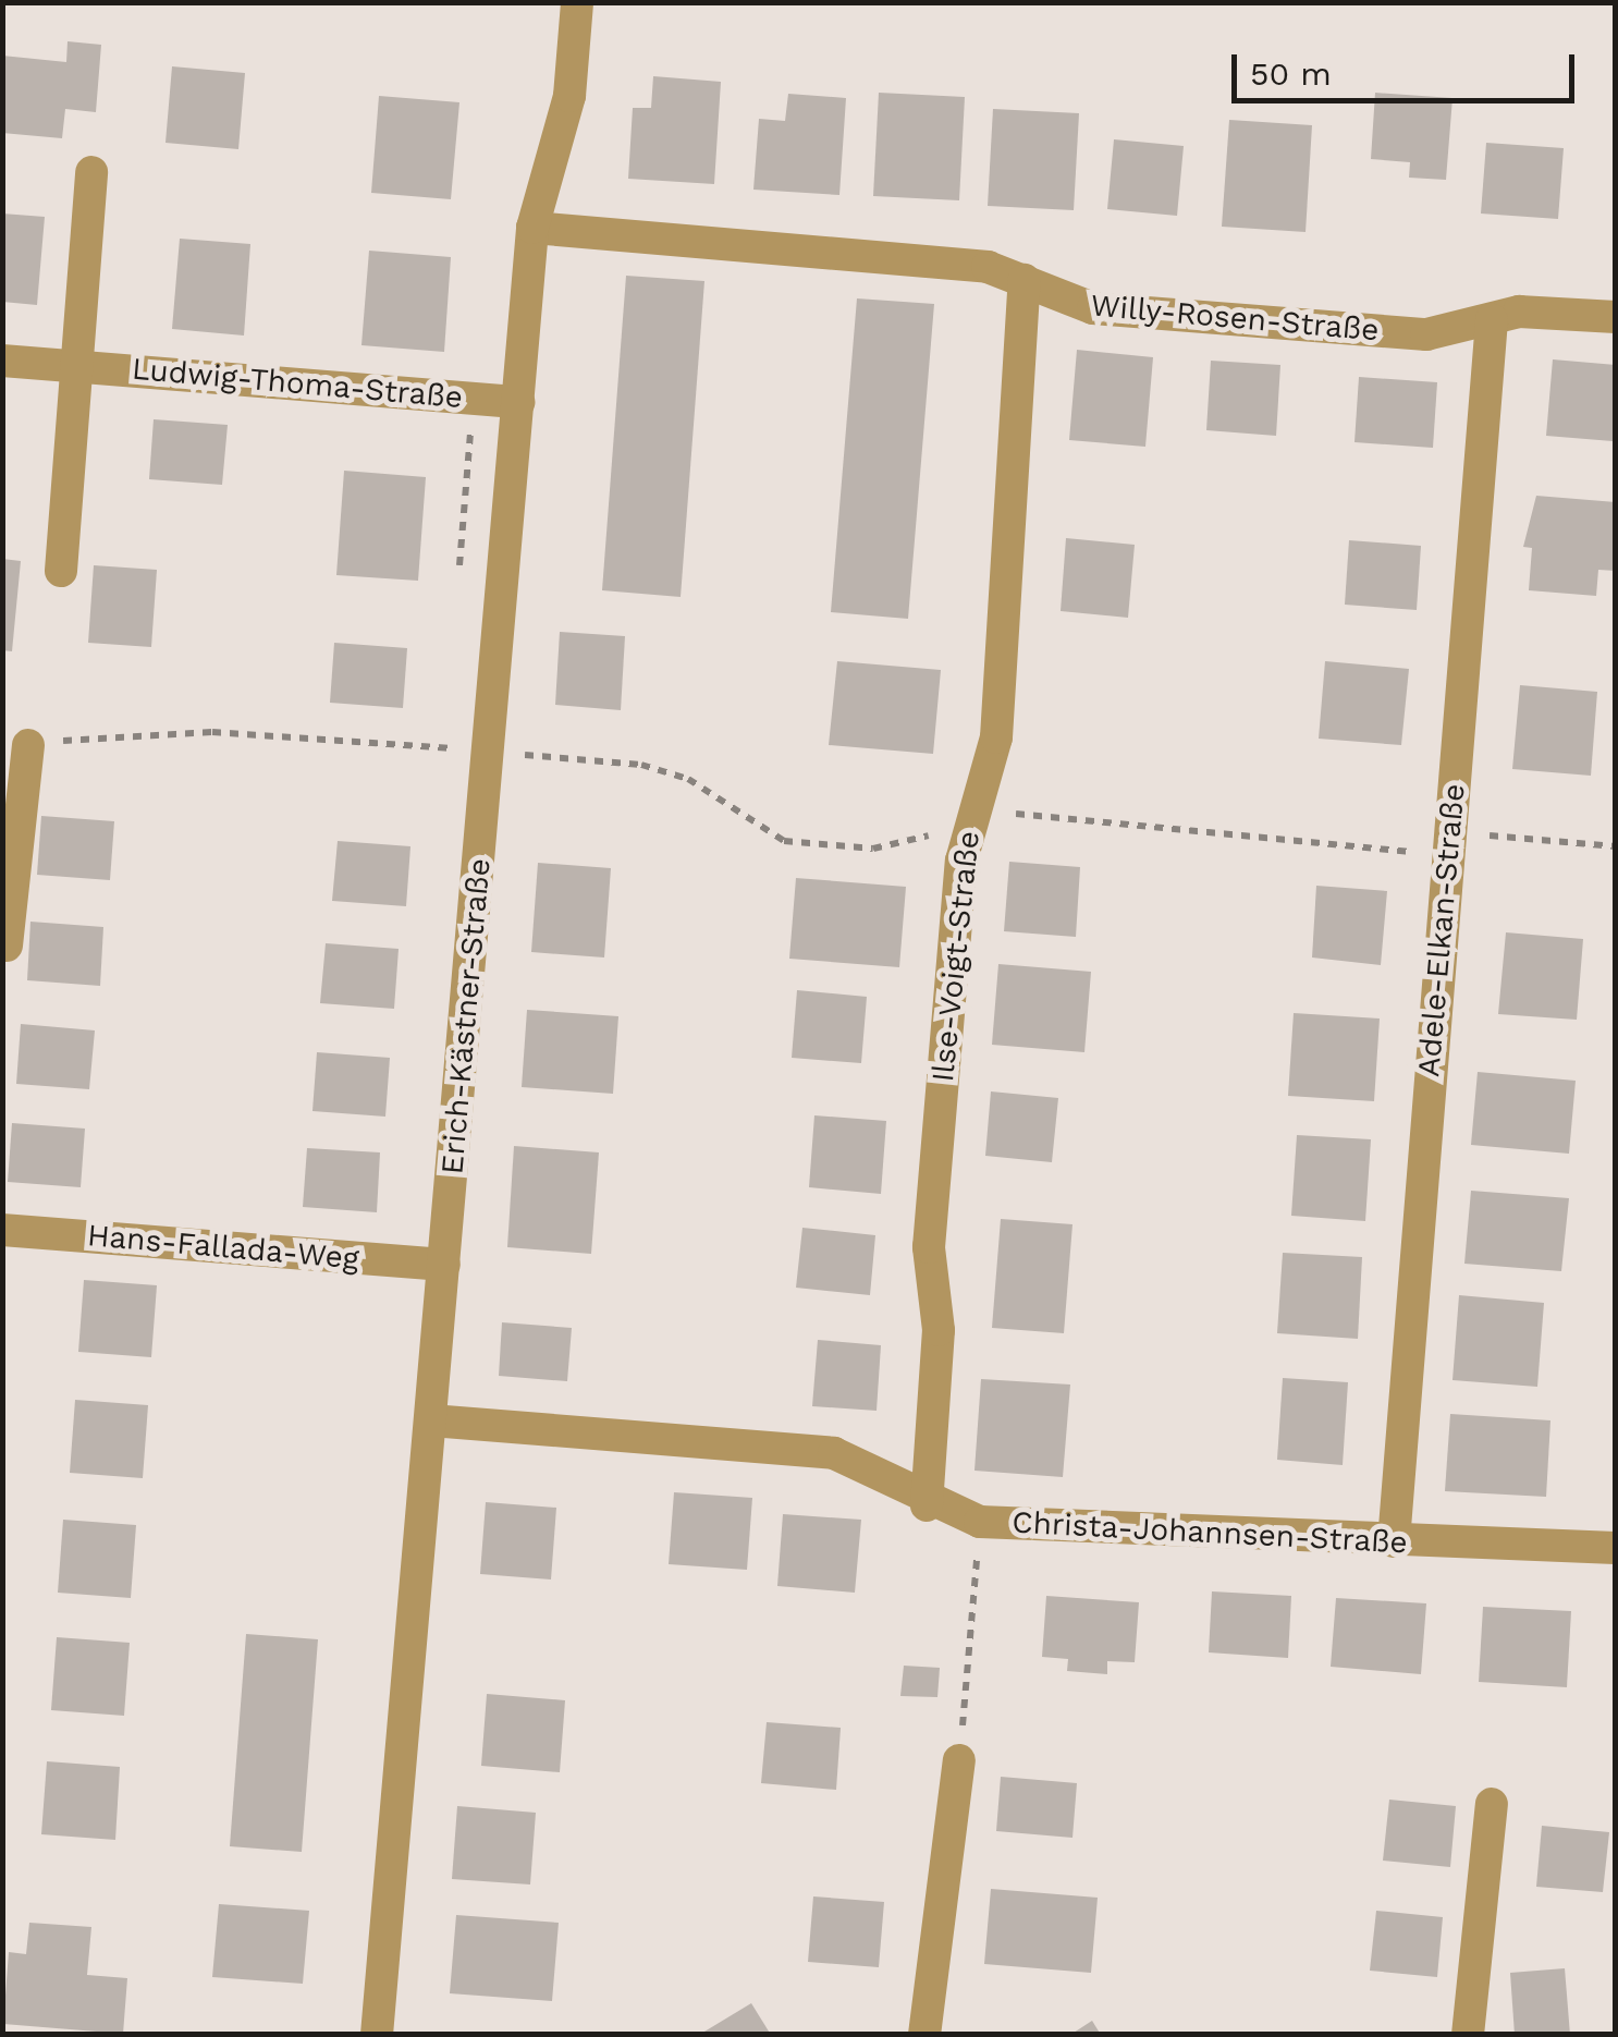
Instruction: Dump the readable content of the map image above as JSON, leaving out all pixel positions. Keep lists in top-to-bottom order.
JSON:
{
  "streets": {
    "street": [
      "Willy-Rosen-Straße",
      "Ludwig-Thoma-Straße",
      "Adele-Elkan-Straße",
      "Ilse-Voigt-Straße",
      "Erich-Kästner-Straße",
      "Hans-Fallada-Weg",
      "Christa-Johannsen-Straße"
    ]
  },
  "crossings": [
    ["Willy-Rosen-Straße", "Adele-Elkan-Straße"],
    ["Willy-Rosen-Straße", "Ilse-Voigt-Straße"],
    ["Willy-Rosen-Straße", "Erich-Kästner-Straße"],
    ["Ludwig-Thoma-Straße", "Erich-Kästner-Straße"],
    ["Adele-Elkan-Straße", "Christa-Johannsen-Straße"],
    ["Ilse-Voigt-Straße", "Christa-Johannsen-Straße"],
    ["Erich-Kästner-Straße", "Hans-Fallada-Weg"],
    ["Erich-Kästner-Straße", "Christa-Johannsen-Straße"]
  ],
  "scale_bar": "50 m"
}
